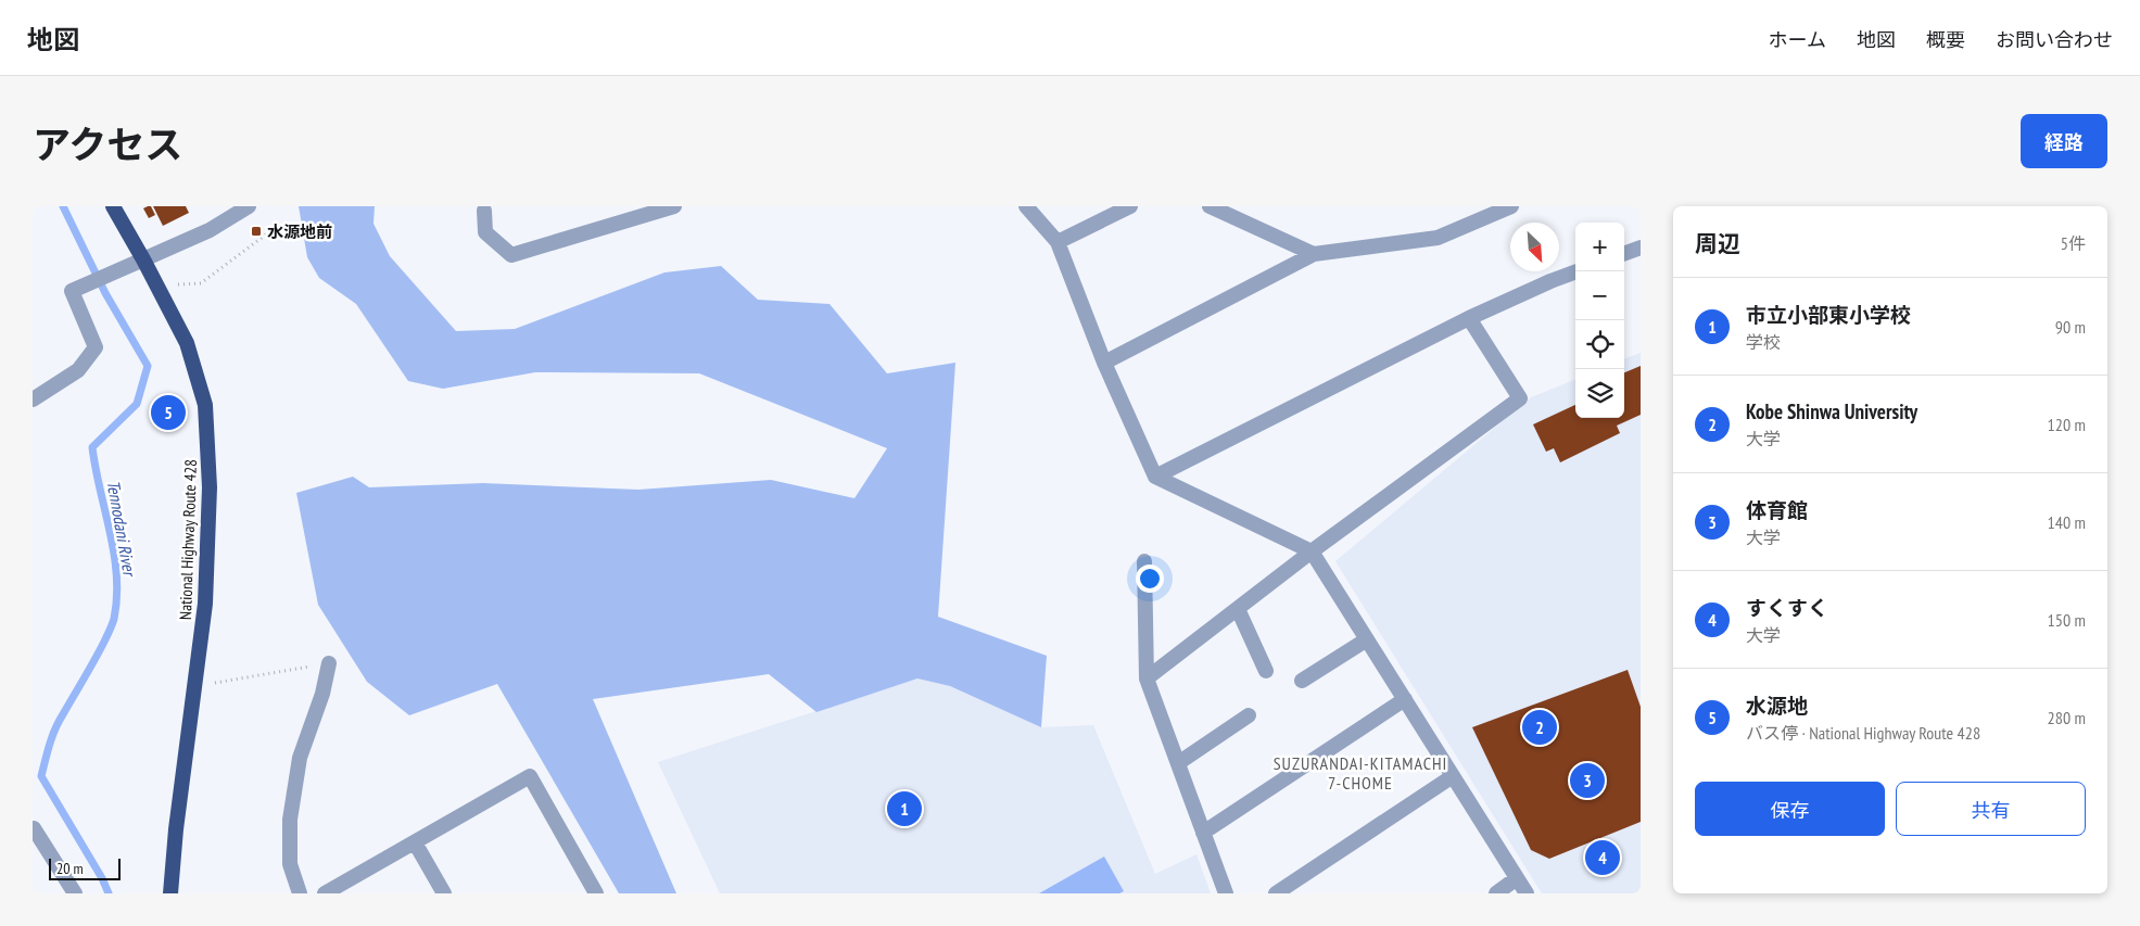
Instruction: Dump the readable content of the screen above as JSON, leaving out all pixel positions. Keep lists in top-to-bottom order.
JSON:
{
  "streets": {
    "highway": ["National Highway Route 428"]
  },
  "districts": ["SUZURANDAI-KITAMACHI 7-CHOME"],
  "water": ["Tennodani River"],
  "places": {
    "transit": ["水源地前"]
  },
  "scale_bar": "20 m",
  "north": "bottom right",
  "page": {
    "header": "地図",
    "nav": [
      "ホーム",
      "地図",
      "概要",
      "お問い合わせ"
    ],
    "title": "アクセス",
    "buttons": [
      "経路",
      ["保存", "共有"]
    ],
    "heading": ["周辺", "5件"],
    "map_buttons": ["+", "−"],
    "list": [
      {
        "mark": "1",
        "name": "市立小部東小学校",
        "note": "学校",
        "value": "90 m"
      },
      {
        "mark": "2",
        "name": "Kobe Shinwa University",
        "note": "大学",
        "value": "120 m"
      },
      {
        "mark": "3",
        "name": "体育館",
        "note": "大学",
        "value": "140 m"
      },
      {
        "mark": "4",
        "name": "すくすく",
        "note": "大学",
        "value": "150 m"
      },
      {
        "mark": "5",
        "name": "水源地",
        "note": "バス停 · National Highway Route 428",
        "value": "280 m"
      }
    ],
    "pins": [
      "5",
      "2",
      "3",
      "1",
      "4"
    ],
    "scale": "20 m"
  }
}
